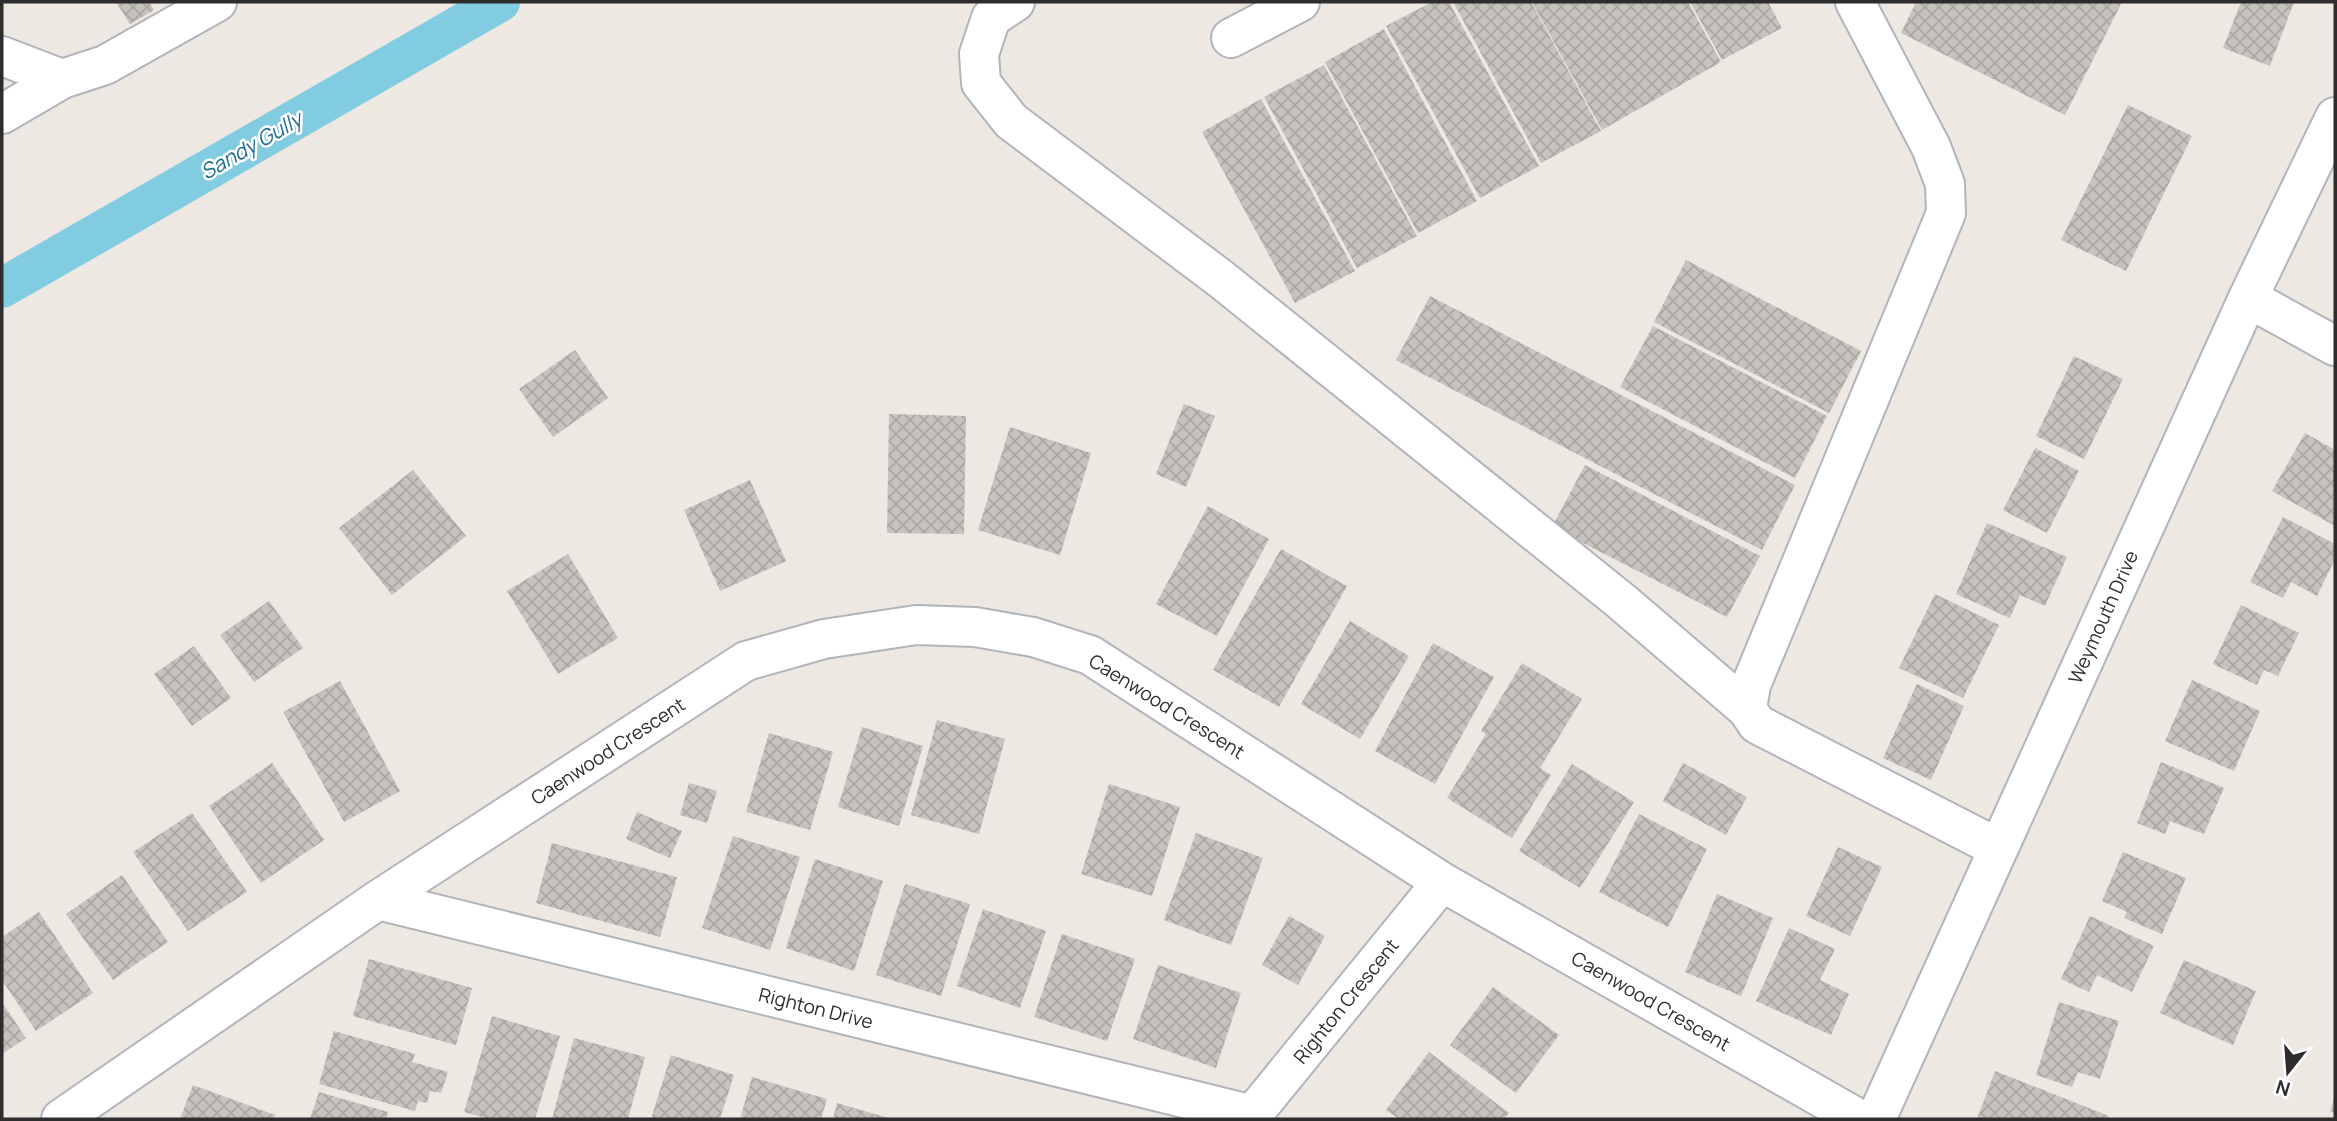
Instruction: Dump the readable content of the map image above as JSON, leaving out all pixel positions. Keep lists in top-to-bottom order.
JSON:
{
  "streets": {
    "street": [
      "Weymouth Drive",
      "Caenwood Crescent",
      "Righton Crescent",
      "Righton Drive"
    ]
  },
  "crossings": [
    ["Caenwood Crescent", "Righton Crescent"],
    ["Caenwood Crescent", "Righton Drive"],
    ["Righton Crescent", "Righton Drive"]
  ],
  "water": ["Sandy Gully"],
  "north": "bottom"
}
